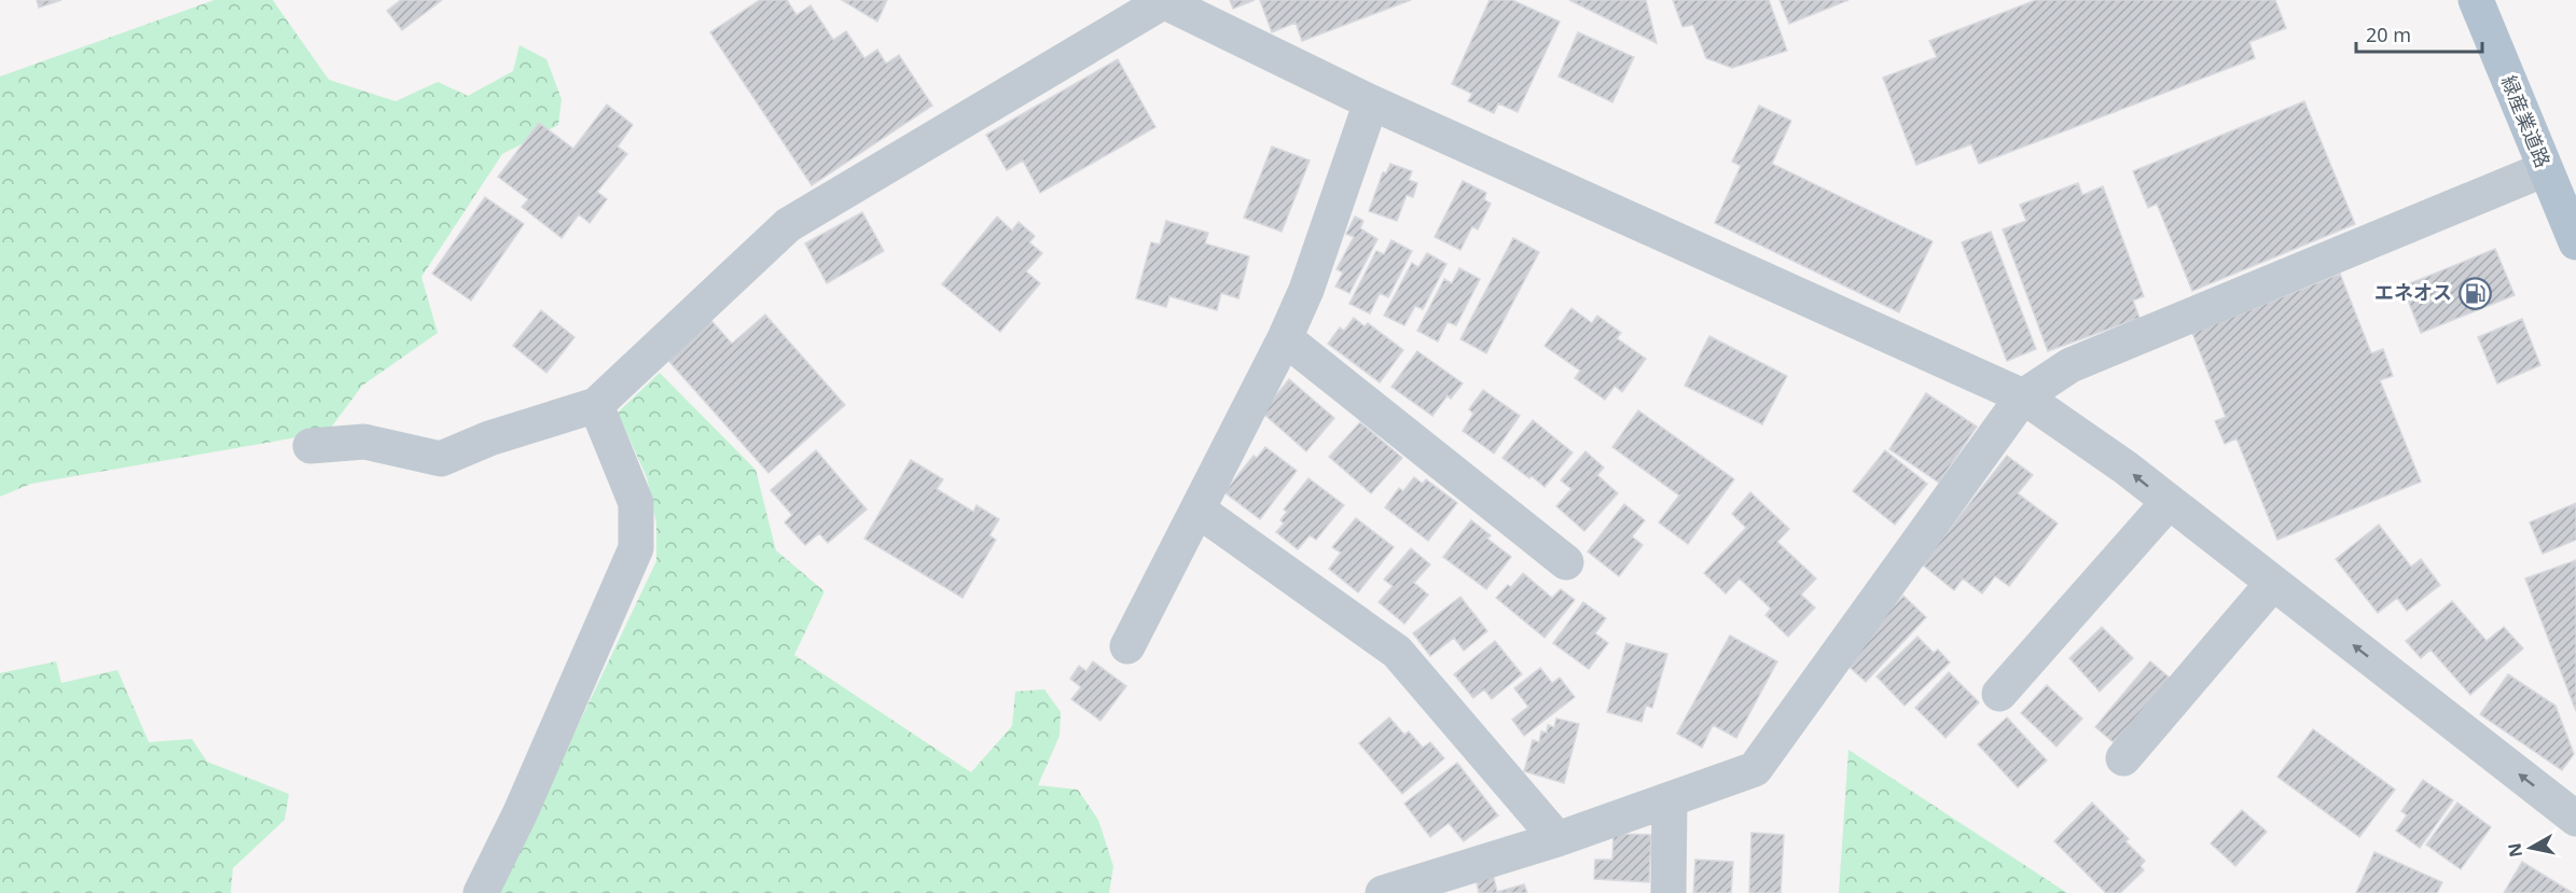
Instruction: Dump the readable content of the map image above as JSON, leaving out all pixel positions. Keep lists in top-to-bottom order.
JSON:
{
  "streets": {
    "main road": ["緑産業道路"]
  },
  "places": {
    "fuel station": ["エネオス"]
  },
  "scale_bar": "20 m",
  "north": "left"
}
